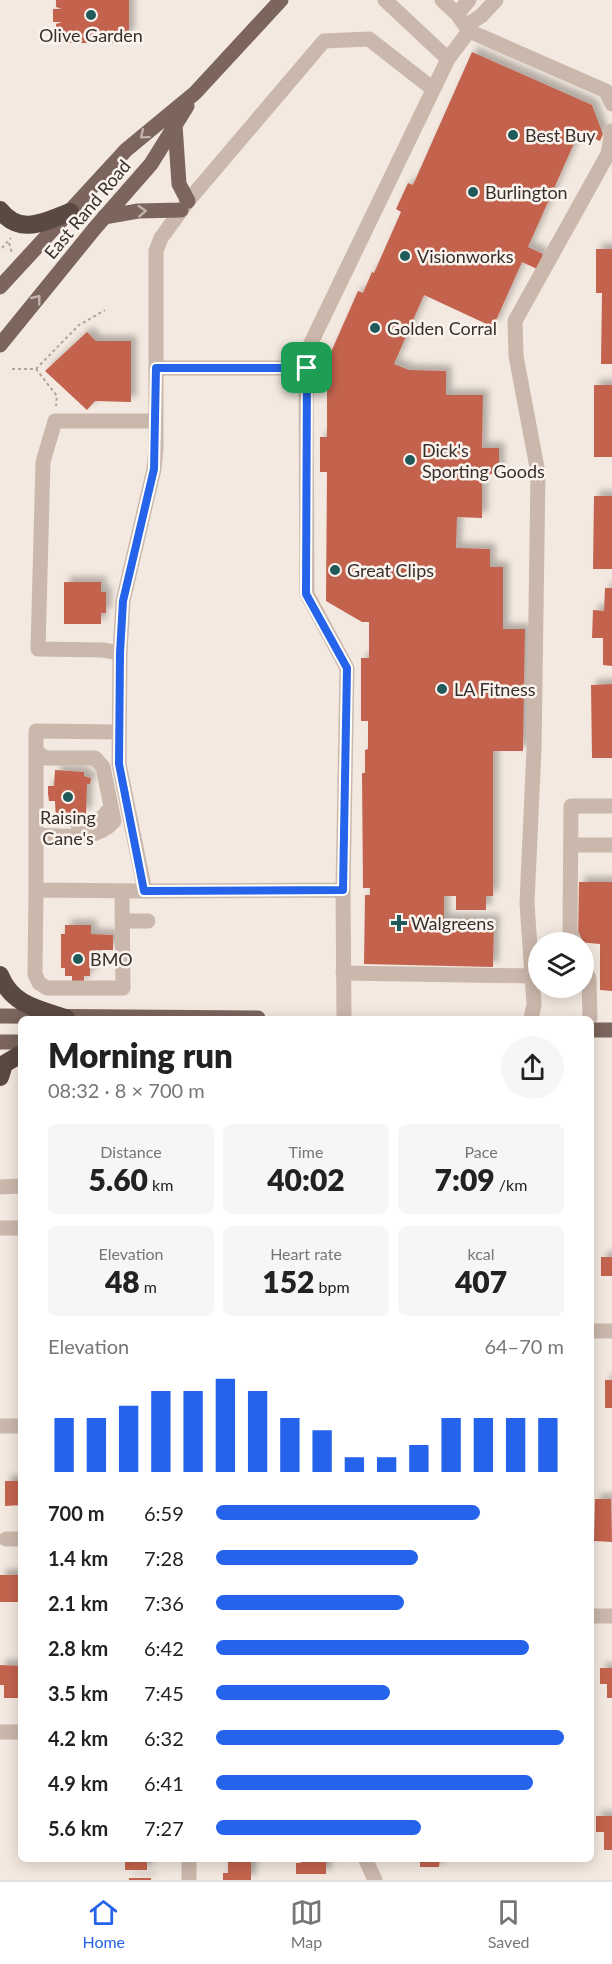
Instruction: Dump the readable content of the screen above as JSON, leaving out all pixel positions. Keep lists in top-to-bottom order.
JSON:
{
  "streets": {
    "main road": ["East Rand Road"]
  },
  "places": {
    "other": [
      "Olive Garden",
      "Best Buy",
      "Burlington",
      "Visionworks",
      "Golden Corral",
      "Dick's Sporting Goods",
      "Great Clips",
      "LA Fitness",
      "Raising Cane's",
      "BMO"
    ],
    "health": ["Walgreens"]
  },
  "page": {
    "heading": ["Morning run", "08:32 · 8 × 700 m"],
    "stats": [
      ["Distance", "5.60 km"],
      ["Time", "40:02"],
      ["Pace", "7:09 /km"],
      ["Elevation", "48 m"],
      ["Heart rate", "152 bpm"],
      ["kcal", "407"]
    ],
    "chart": ["Elevation", "64–70 m"],
    "list": [
      {
        "name": "700 m",
        "note": "6:59"
      },
      {
        "name": "1.4 km",
        "note": "7:28"
      },
      {
        "name": "2.1 km",
        "note": "7:36"
      },
      {
        "name": "2.8 km",
        "note": "6:42"
      },
      {
        "name": "3.5 km",
        "note": "7:45"
      },
      {
        "name": "4.2 km",
        "note": "6:32"
      },
      {
        "name": "4.9 km",
        "note": "6:41"
      },
      {
        "name": "5.6 km",
        "note": "7:27"
      }
    ],
    "tabs": ["Home", "Map", "Saved"]
  }
}
